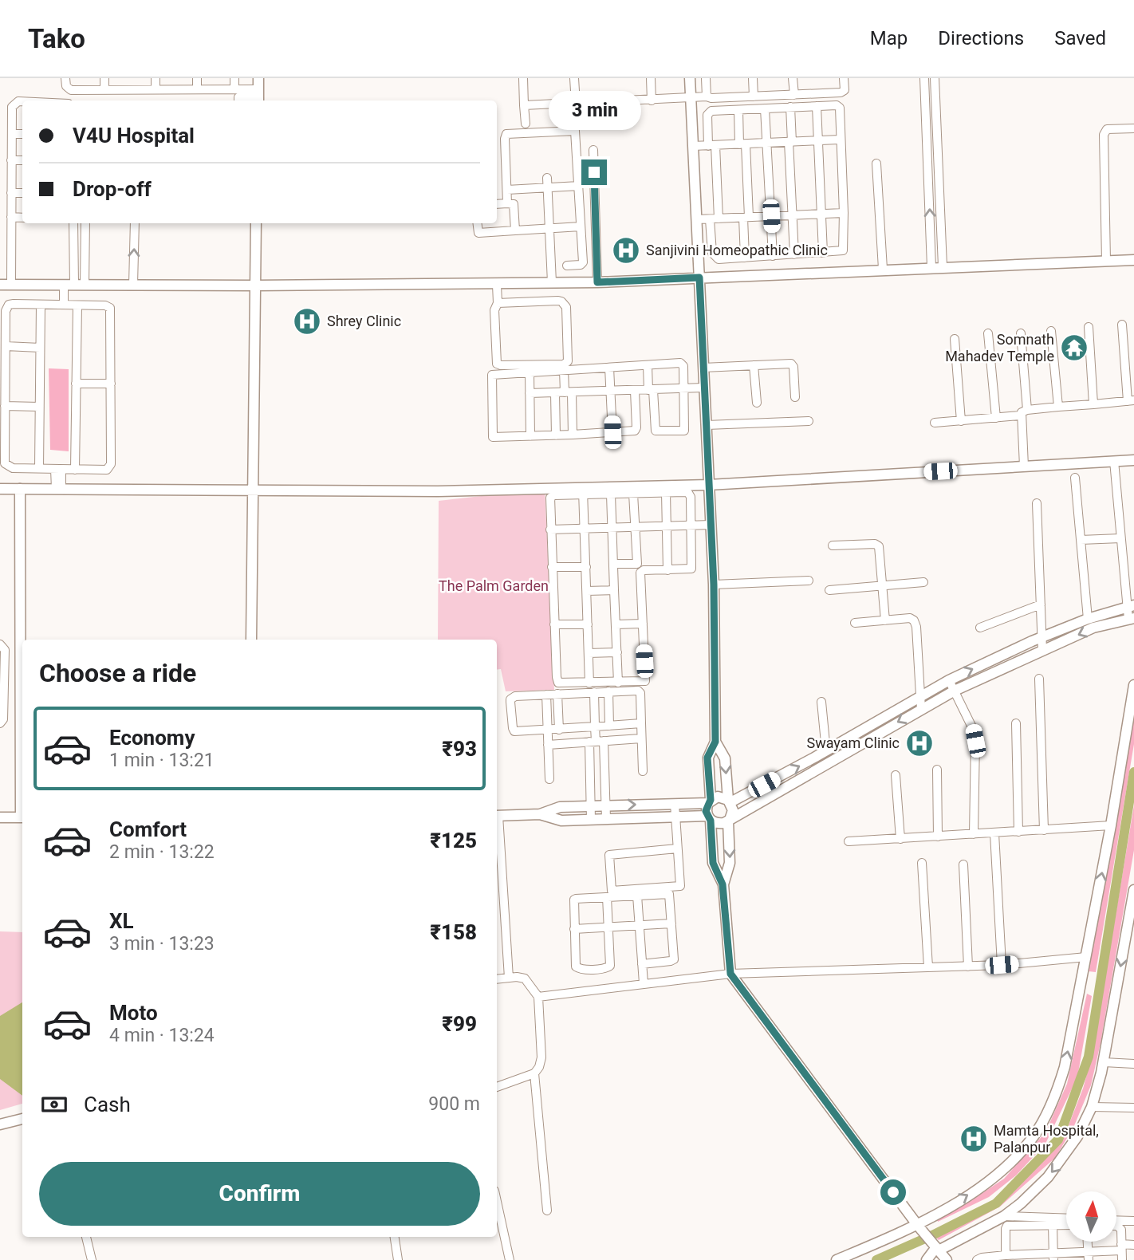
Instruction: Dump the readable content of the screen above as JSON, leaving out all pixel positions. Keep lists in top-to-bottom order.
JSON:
{
  "parks": ["The Palm Garden"],
  "places": {
    "hospital": [
      "Sanjivini Homeopathic Clinic",
      "Shrey Clinic",
      "Swayam Clinic",
      "Mamta Hospital, Palanpur"
    ],
    "temple": ["Somnath Mahadev Temple"]
  },
  "north": "top",
  "page": {
    "header": "Tako",
    "nav": ["Map", "Directions", "Saved"],
    "bubble": "3 min",
    "banner": ["V4U Hospital", "Drop-off"],
    "heading": "Choose a ride",
    "list": [
      {
        "name": "Economy",
        "note": "1 min · 13:21",
        "value": "₹93"
      },
      {
        "name": "Comfort",
        "note": "2 min · 13:22",
        "value": "₹125"
      },
      {
        "name": "XL",
        "note": "3 min · 13:23",
        "value": "₹158"
      },
      {
        "name": "Moto",
        "note": "4 min · 13:24",
        "value": "₹99"
      }
    ],
    "pay": ["Cash", "900 m"],
    "buttons": "Confirm"
  }
}
